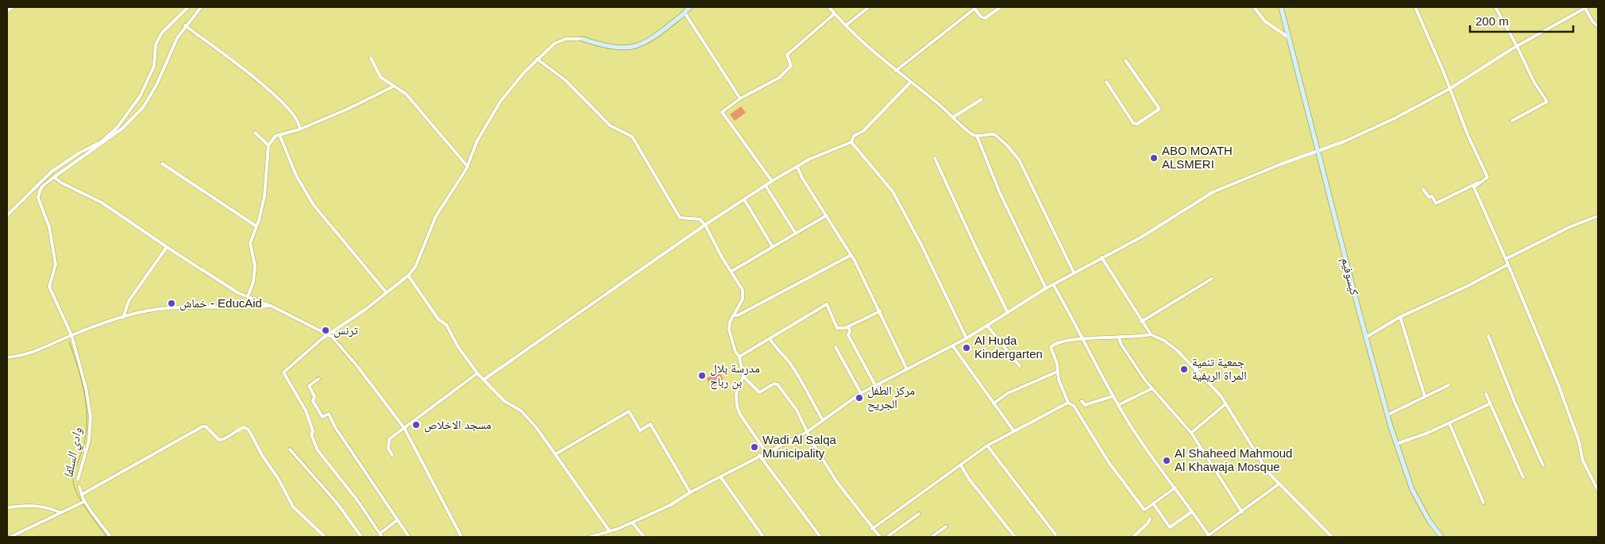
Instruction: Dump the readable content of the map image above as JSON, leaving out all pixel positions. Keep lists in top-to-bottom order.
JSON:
{
  "streets": {
    "street": ["كيسوفيم"]
  },
  "water": ["وادي السلقا"],
  "places": [
    "ABO MOATH ALSMERI",
    "خماش - EducAid",
    "ترنس",
    "Al Huda Kindergarten",
    "جمعية تنمية المراة الريفية",
    "مدرسة بلال بن رباح",
    "مركز الطفل الجريح",
    "مسجد الاخلاص",
    "Wadi Al Salqa Municipality",
    "Al Shaheed Mahmoud Al Khawaja Mosque"
  ],
  "scale_bar": "200 m"
}
